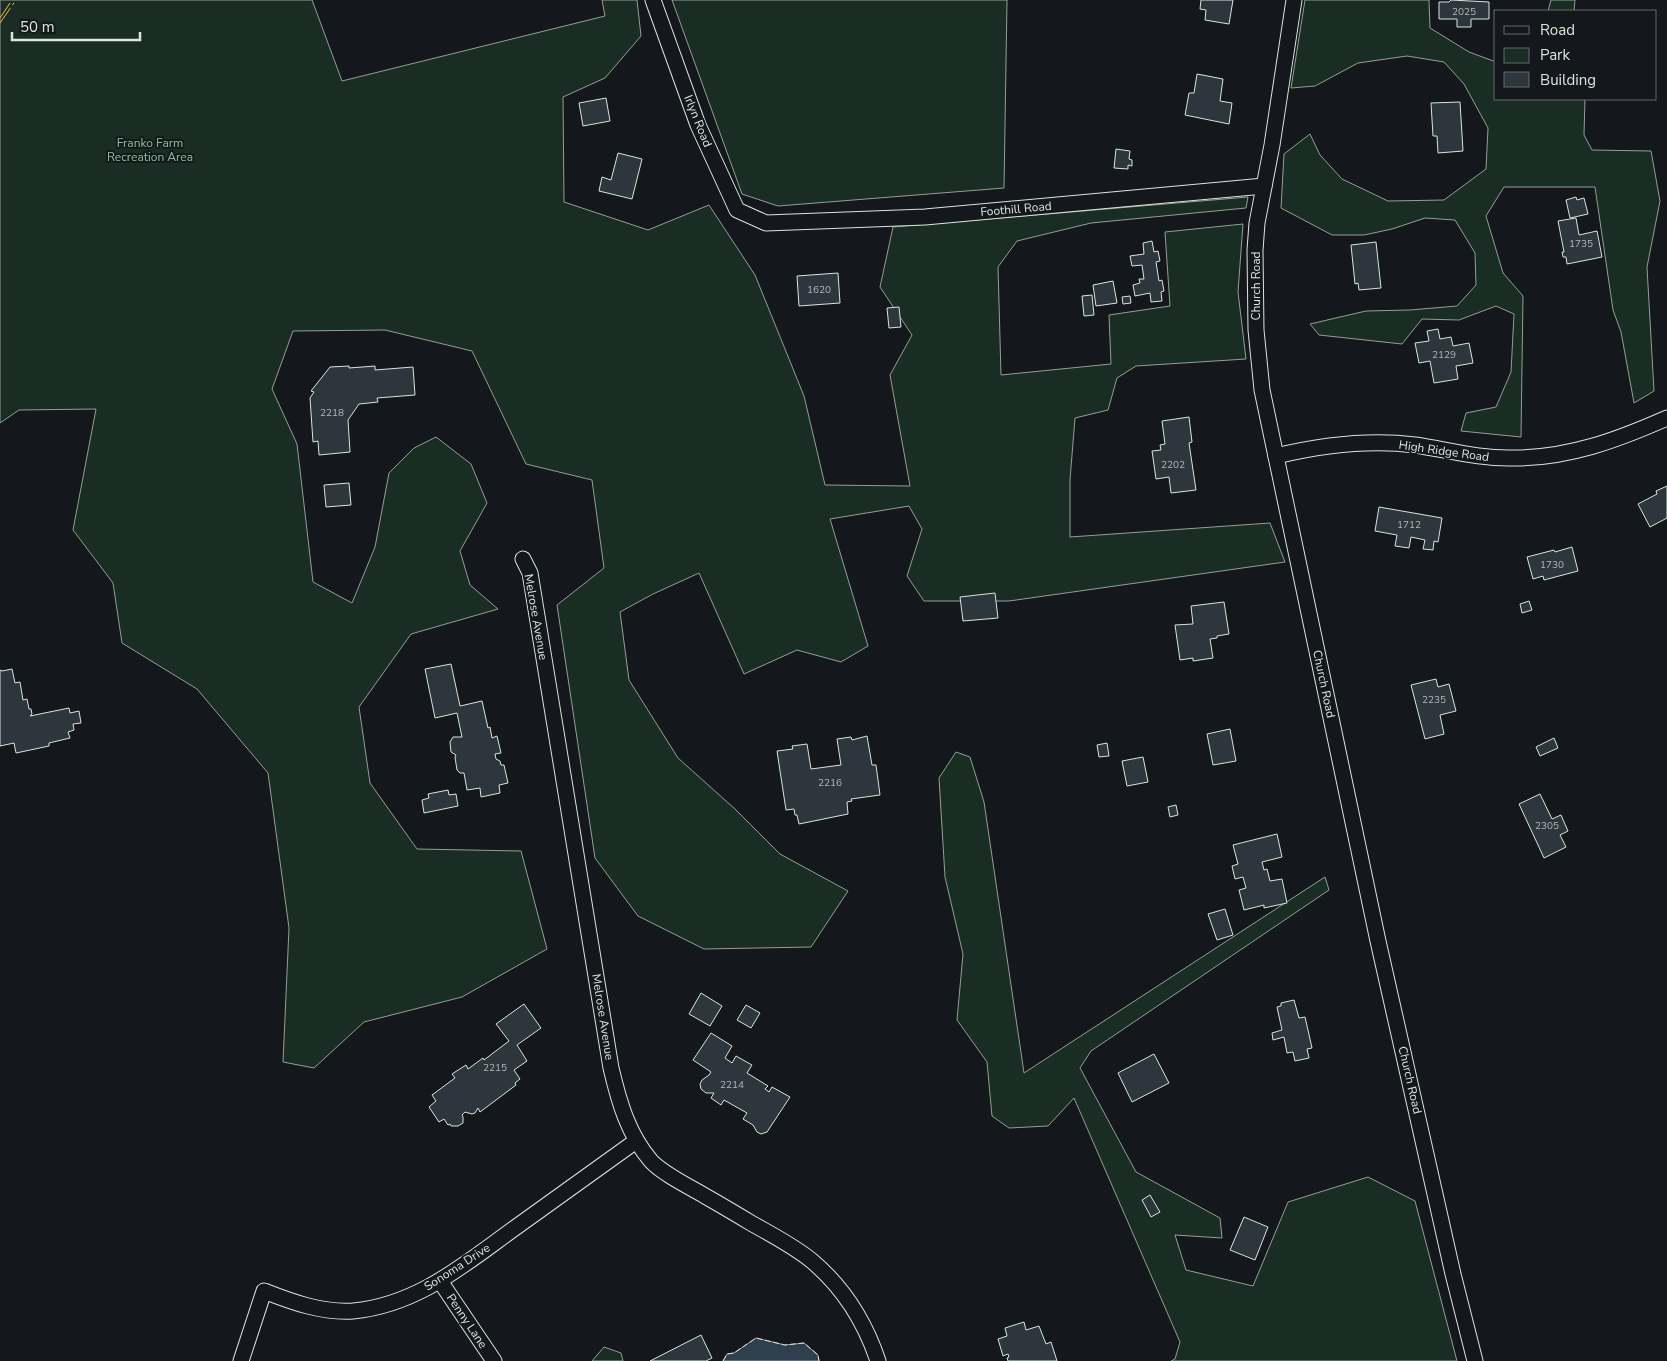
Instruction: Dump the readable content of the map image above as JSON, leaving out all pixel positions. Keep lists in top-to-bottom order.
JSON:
{
  "streets": {
    "street": [
      "Irlyn Road",
      "Foothill Road",
      "Church Road",
      "High Ridge Road",
      "Melrose Avenue",
      "Sonoma Drive",
      "Penny Lane"
    ]
  },
  "crossings": [
    ["Irlyn Road", "Foothill Road"],
    ["Foothill Road", "Church Road"],
    ["Church Road", "High Ridge Road"],
    ["Melrose Avenue", "Sonoma Drive"],
    ["Sonoma Drive", "Penny Lane"]
  ],
  "parks": ["Franko Farm Recreation Area"],
  "house_numbers": [
    "2025",
    "1735",
    "1620",
    "2129",
    "2218",
    "2202",
    "1712",
    "1730",
    "2235",
    "2216",
    "2305",
    "2215",
    "2214"
  ],
  "legend": ["Road", "Park", "Building"],
  "scale_bar": "50 m"
}
